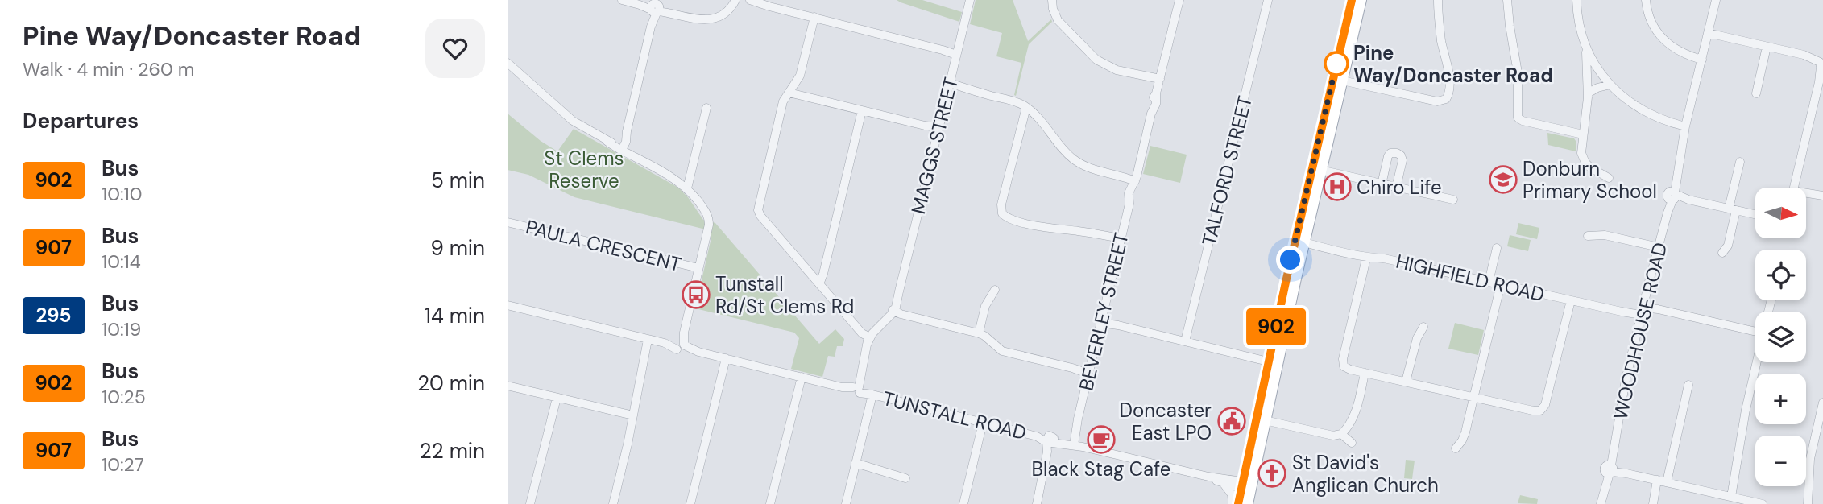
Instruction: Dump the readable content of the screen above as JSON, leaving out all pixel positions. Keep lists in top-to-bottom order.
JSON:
{
  "streets": {
    "street": [
      "MAGGS STREET",
      "TALFORD STREET",
      "PAULA CRESCENT",
      "HIGHFIELD ROAD",
      "BEVERLEY STREET",
      "WOODHOUSE ROAD",
      "TUNSTALL ROAD"
    ]
  },
  "crossings": [
    ["HIGHFIELD ROAD", "WOODHOUSE ROAD"],
    ["BEVERLEY STREET", "TUNSTALL ROAD"]
  ],
  "parks": ["St Clems Reserve"],
  "places": {
    "other": ["Pine Way/Doncaster Road"],
    "school or university": ["Donburn Primary School"],
    "hospital": ["Chiro Life"],
    "bus stop": ["Tunstall Rd/St Clems Rd"],
    "public building": ["Doncaster East LPO"],
    "cafe": ["Black Stag Cafe"],
    "church": ["St David's Anglican Church"]
  },
  "lines": ["bus line 902"],
  "north": "right",
  "page": {
    "heading": [
      ["Pine Way/Doncaster Road", "Walk · 4 min · 260 m"],
      "Departures"
    ],
    "on_map": "902",
    "list": [
      {
        "mark": "902",
        "name": "Bus",
        "note": "10:10",
        "value": "5 min"
      },
      {
        "mark": "907",
        "name": "Bus",
        "note": "10:14",
        "value": "9 min"
      },
      {
        "mark": "295",
        "name": "Bus",
        "note": "10:19",
        "value": "14 min"
      },
      {
        "mark": "902",
        "name": "Bus",
        "note": "10:25",
        "value": "20 min"
      },
      {
        "mark": "907",
        "name": "Bus",
        "note": "10:27",
        "value": "22 min"
      }
    ],
    "map_buttons": ["+", "−"]
  }
}
